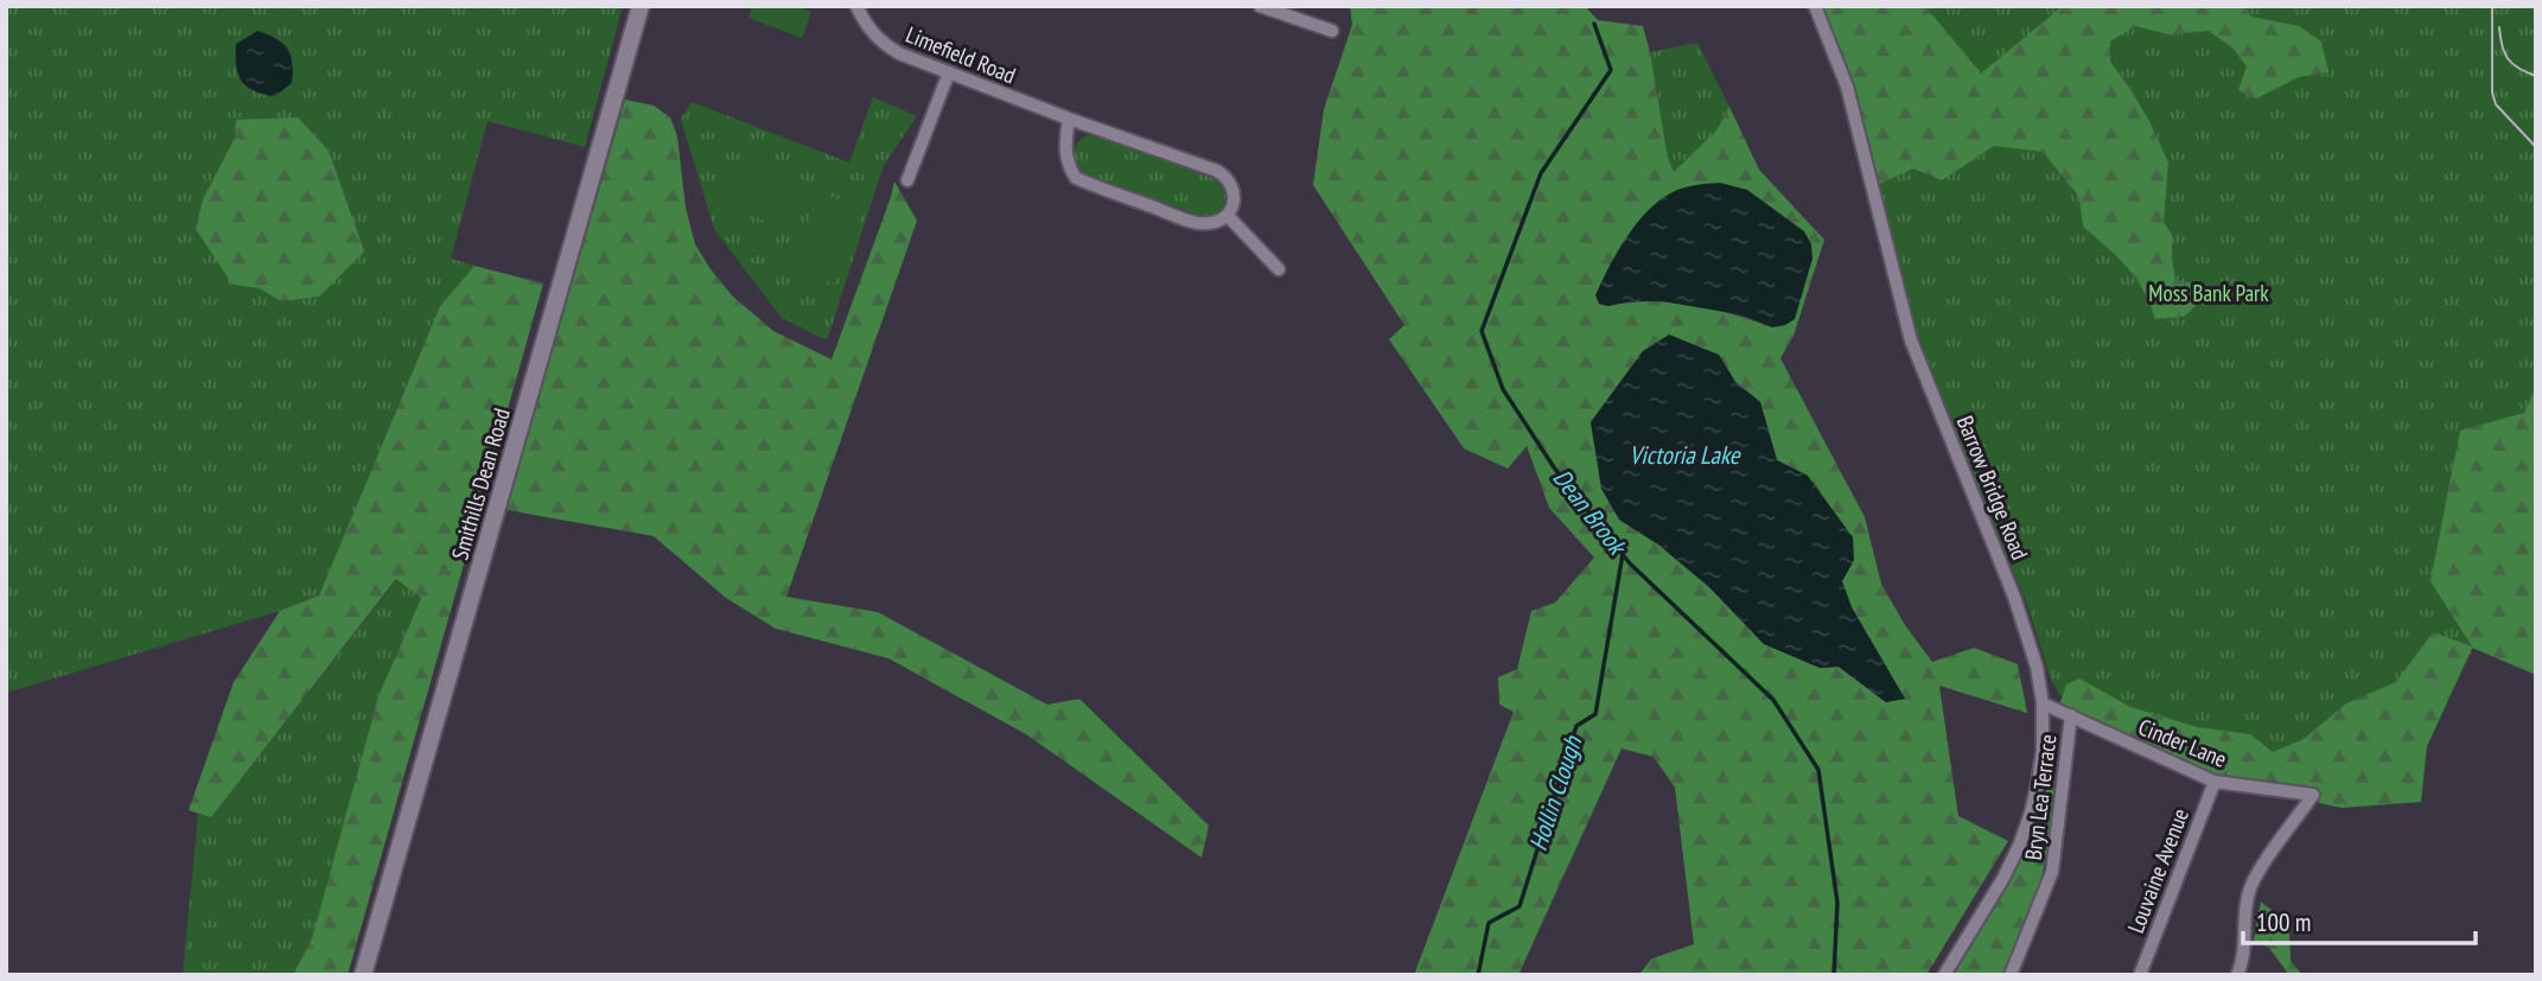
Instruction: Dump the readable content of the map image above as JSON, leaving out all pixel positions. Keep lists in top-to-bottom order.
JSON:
{
  "streets": {
    "street": [
      "Limefield Road",
      "Smithills Dean Road",
      "Barrow Bridge Road",
      "Cinder Lane",
      "Bryn Lea Terrace",
      "Louvaine Avenue"
    ]
  },
  "crossings": [
    ["Barrow Bridge Road", "Cinder Lane"],
    ["Cinder Lane", "Bryn Lea Terrace"],
    ["Cinder Lane", "Louvaine Avenue"]
  ],
  "water": ["Victoria Lake", "Dean Brook", "Hollin Clough"],
  "parks": ["Moss Bank Park"],
  "scale_bar": "100 m"
}
